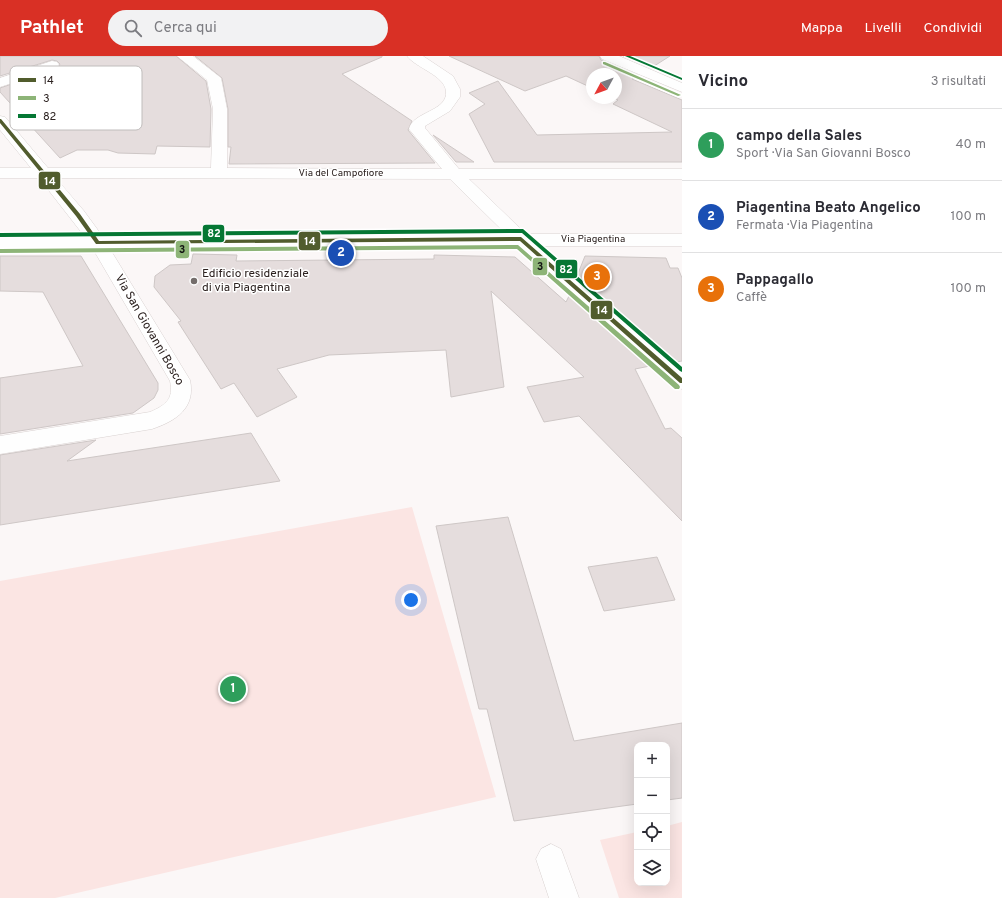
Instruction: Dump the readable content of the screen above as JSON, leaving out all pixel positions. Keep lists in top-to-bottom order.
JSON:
{
  "streets": {
    "street": ["Via del Campofiore", "Via Piagentina", "Via San Giovanni Bosco"]
  },
  "crossings": [
    ["Via del Campofiore", "Via San Giovanni Bosco"],
    ["Via Piagentina", "Via San Giovanni Bosco"]
  ],
  "places": ["Edificio residenziale di via Piagentina"],
  "lines": ["transit line 82", "transit line 3", "transit line 14"],
  "legend": ["14", "3", "82"],
  "north": "bottom left",
  "page": {
    "header": "Pathlet",
    "search": "Cerca qui",
    "nav": ["Mappa", "Livelli", "Condividi"],
    "heading": ["Vicino", "3 risultati"],
    "list": [
      {
        "mark": "1",
        "name": "campo della Sales",
        "note": "Sport · Via San Giovanni Bosco",
        "value": "40 m"
      },
      {
        "mark": "2",
        "name": "Piagentina Beato Angelico",
        "note": "Fermata · Via Piagentina",
        "value": "100 m"
      },
      {
        "mark": "3",
        "name": "Pappagallo",
        "note": "Caffè",
        "value": "100 m"
      }
    ],
    "pins": ["2", "3", "1"],
    "map_buttons": ["+", "−"]
  }
}
